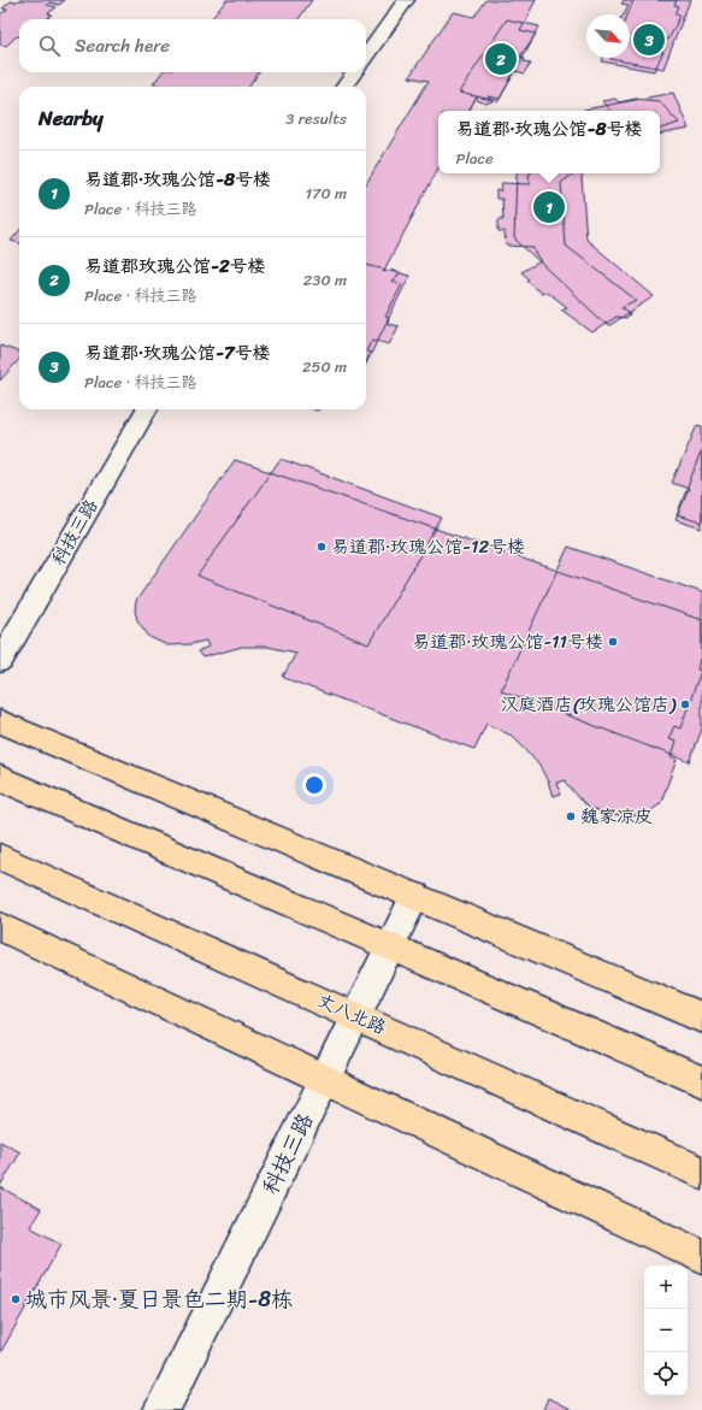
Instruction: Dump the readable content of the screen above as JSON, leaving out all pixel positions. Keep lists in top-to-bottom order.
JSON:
{
  "streets": {
    "main road": ["丈八北路"],
    "street": ["科技三路"]
  },
  "crossings": [
    ["科技三路", "丈八北路"]
  ],
  "places": [
    "易道郡·玫瑰公馆-12号楼",
    "易道郡·玫瑰公馆-11号楼",
    "汉庭酒店(玫瑰公馆店)",
    "魏家凉皮",
    "城市风景·夏日景色二期-8栋"
  ],
  "north": "bottom right",
  "page": {
    "search": "Search here",
    "pins": ["3", "2", "1"],
    "heading": ["Nearby", "3 results"],
    "popup": ["易道郡·玫瑰公馆-8号楼", "Place"],
    "list": [
      {
        "mark": "1",
        "name": "易道郡·玫瑰公馆-8号楼",
        "note": "Place · 科技三路",
        "value": "170 m"
      },
      {
        "mark": "2",
        "name": "易道郡玫瑰公馆-2号楼",
        "note": "Place · 科技三路",
        "value": "230 m"
      },
      {
        "mark": "3",
        "name": "易道郡·玫瑰公馆-7号楼",
        "note": "Place · 科技三路",
        "value": "250 m"
      }
    ],
    "map_buttons": ["+", "−"]
  }
}
